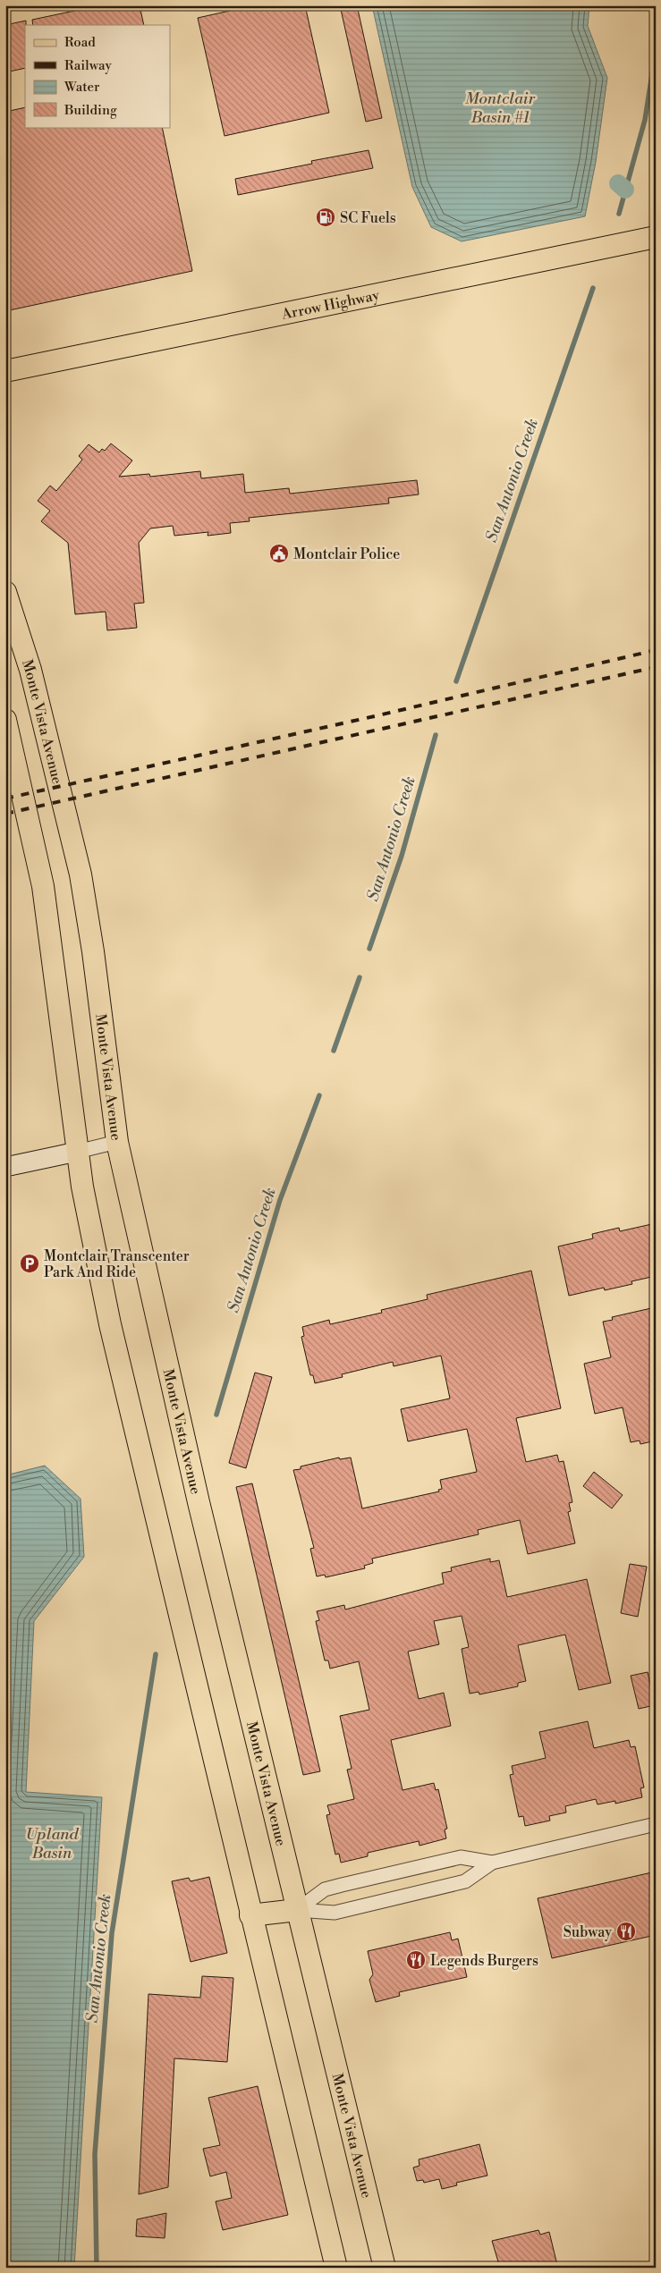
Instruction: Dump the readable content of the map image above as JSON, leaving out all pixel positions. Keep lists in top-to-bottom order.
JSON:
{
  "streets": {
    "main road": ["Arrow Highway", "Monte Vista Avenue"]
  },
  "water": ["Montclair Basin #1", "San Antonio Creek", "Upland Basin"],
  "places": {
    "fuel station": ["SC Fuels"],
    "public building": ["Montclair Police"],
    "parking": ["Montclair Transcenter Park And Ride"],
    "restaurant": ["Subway", "Legends Burgers"]
  },
  "legend": [
    "Road",
    "Railway",
    "Water",
    "Building"
  ]
}
